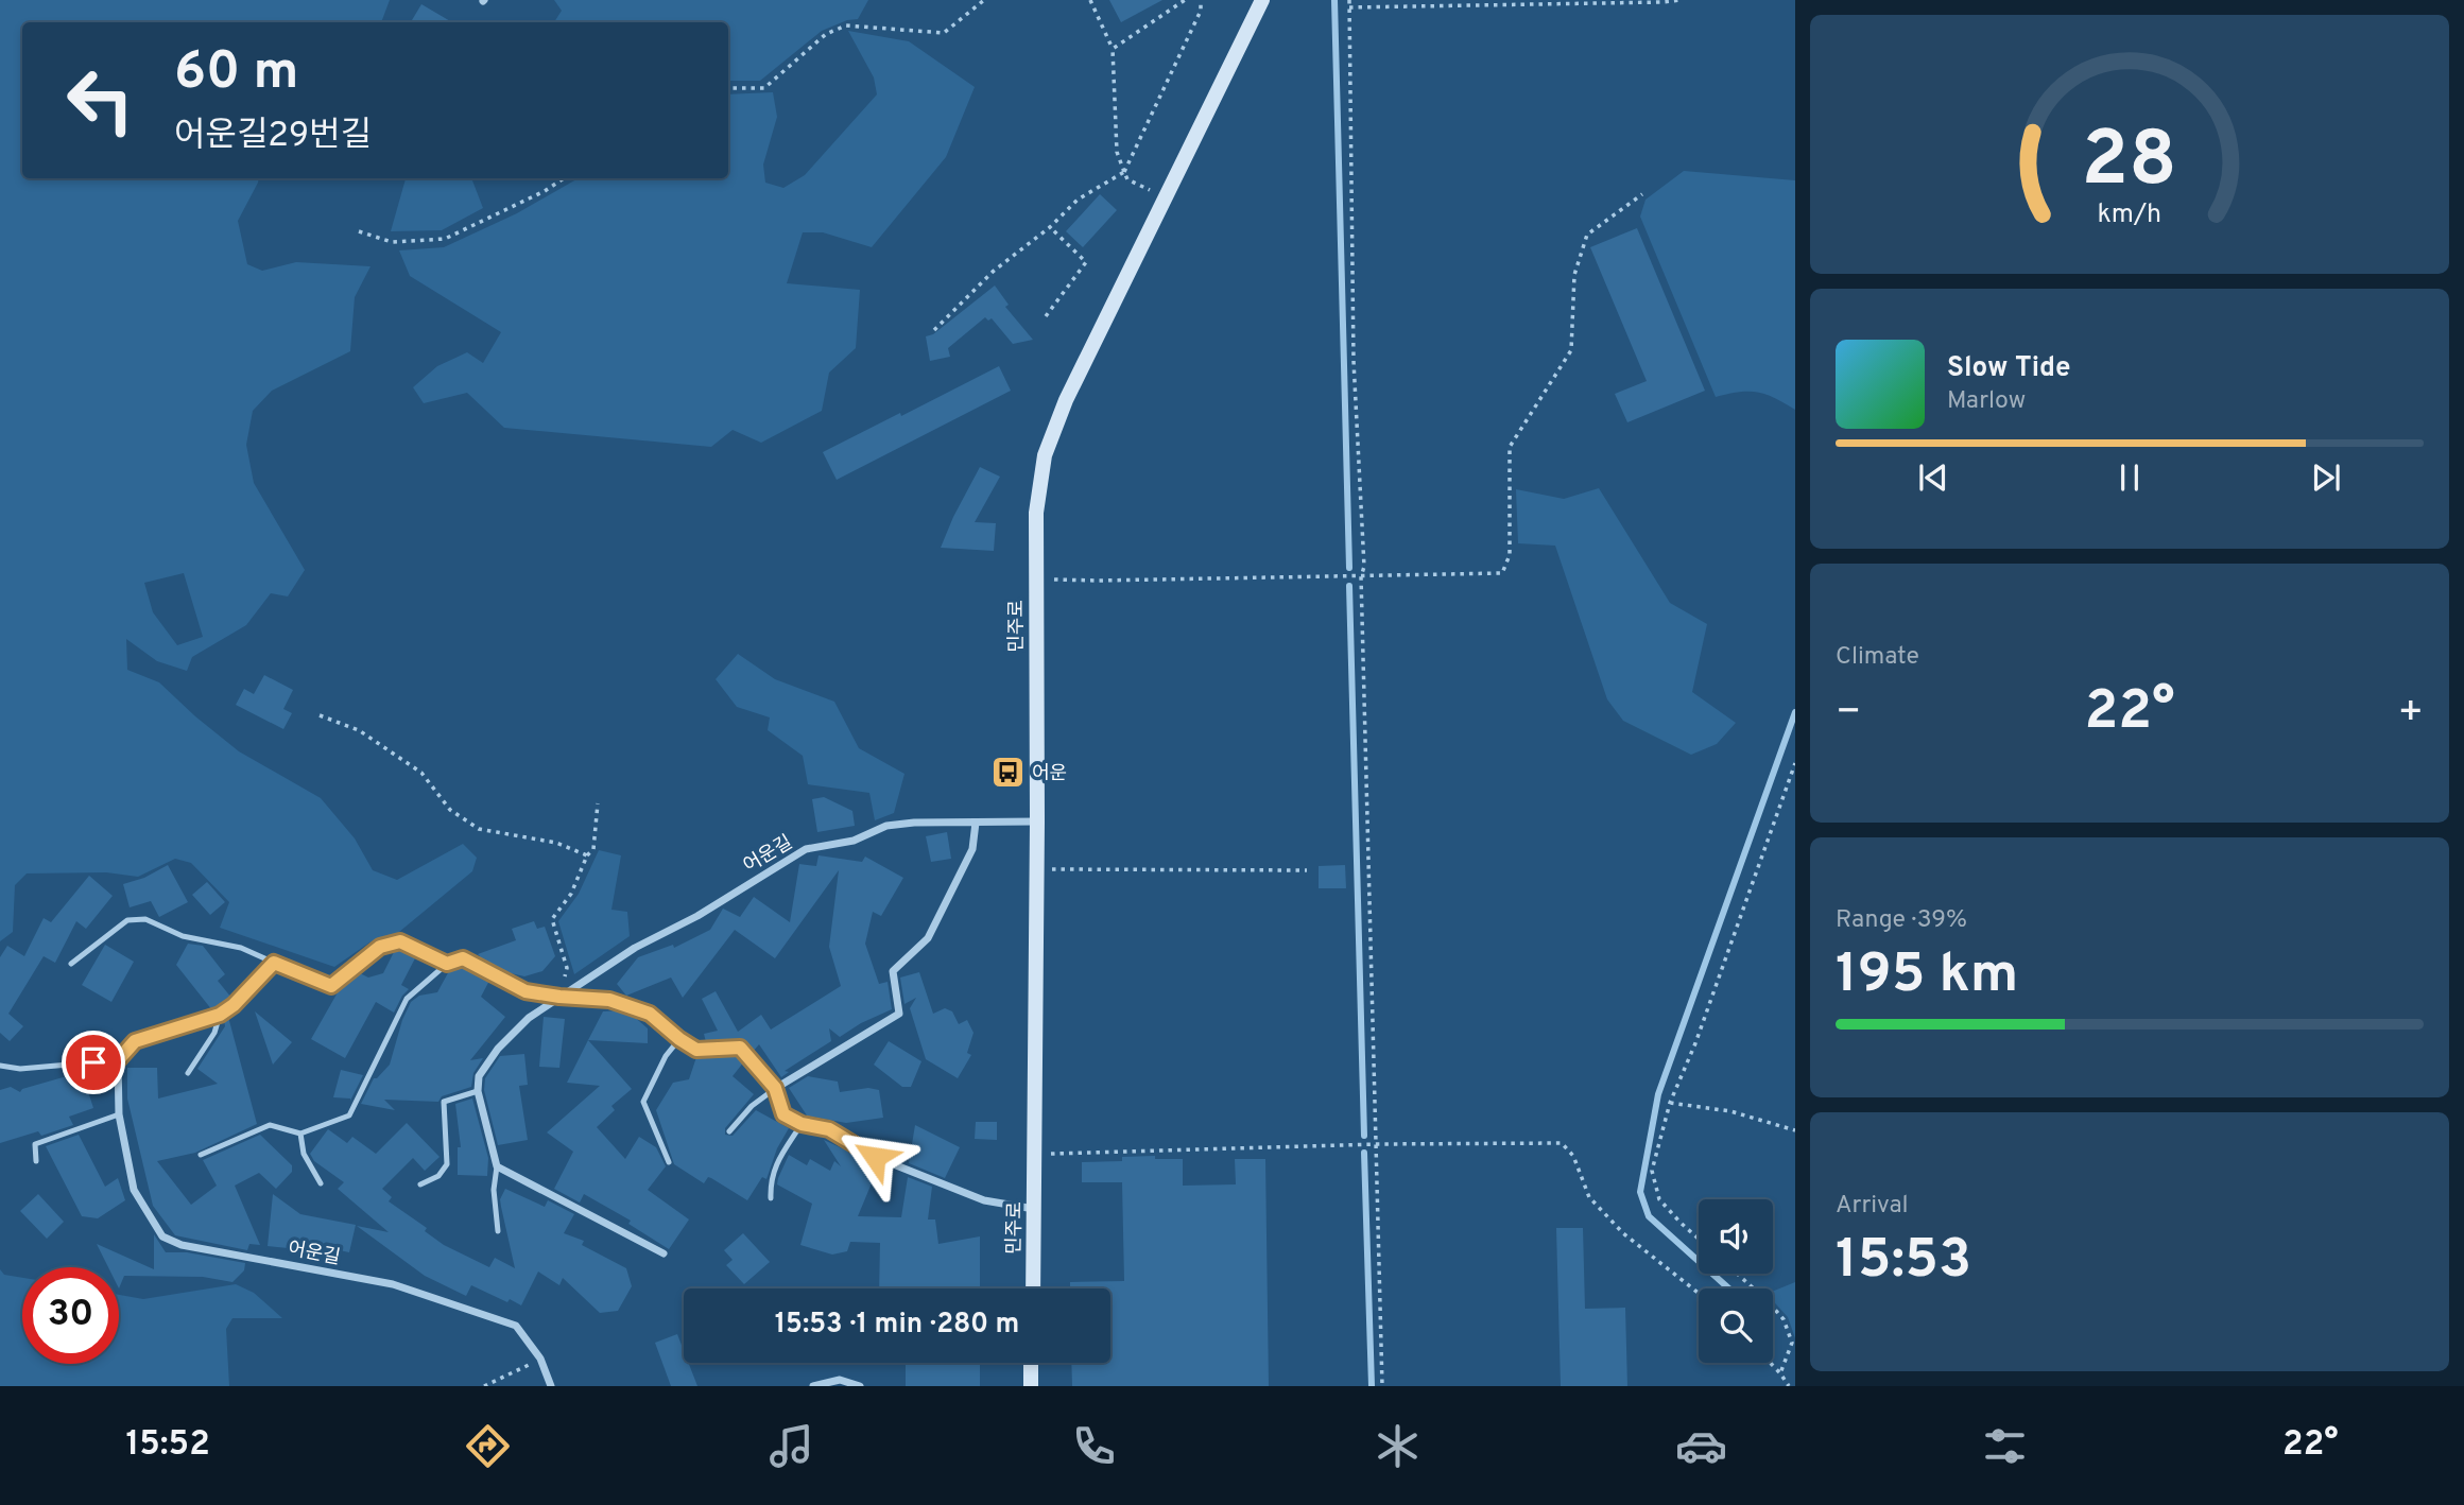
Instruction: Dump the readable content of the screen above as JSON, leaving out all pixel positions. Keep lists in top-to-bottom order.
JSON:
{
  "streets": {
    "main road": ["민주로"],
    "street": ["어운길"]
  },
  "crossings": [
    ["민주로", "어운길"]
  ],
  "places": {
    "bus stop": ["어운"]
  },
  "page": {
    "turn": ["60 m", "어운길29번길"],
    "song": ["Slow Tide", "Marlow"],
    "tile": [
      "Climate",
      ["Range · 39%", "195 km"],
      ["Arrival", "15:53"]
    ],
    "heat": ["−", "22°", "+"],
    "limit": "30",
    "trip": "15:53 · 1 min · 280 m",
    "tabs": ["15:52", "22°"],
    "gauge": ["28", "km/h"]
  }
}
